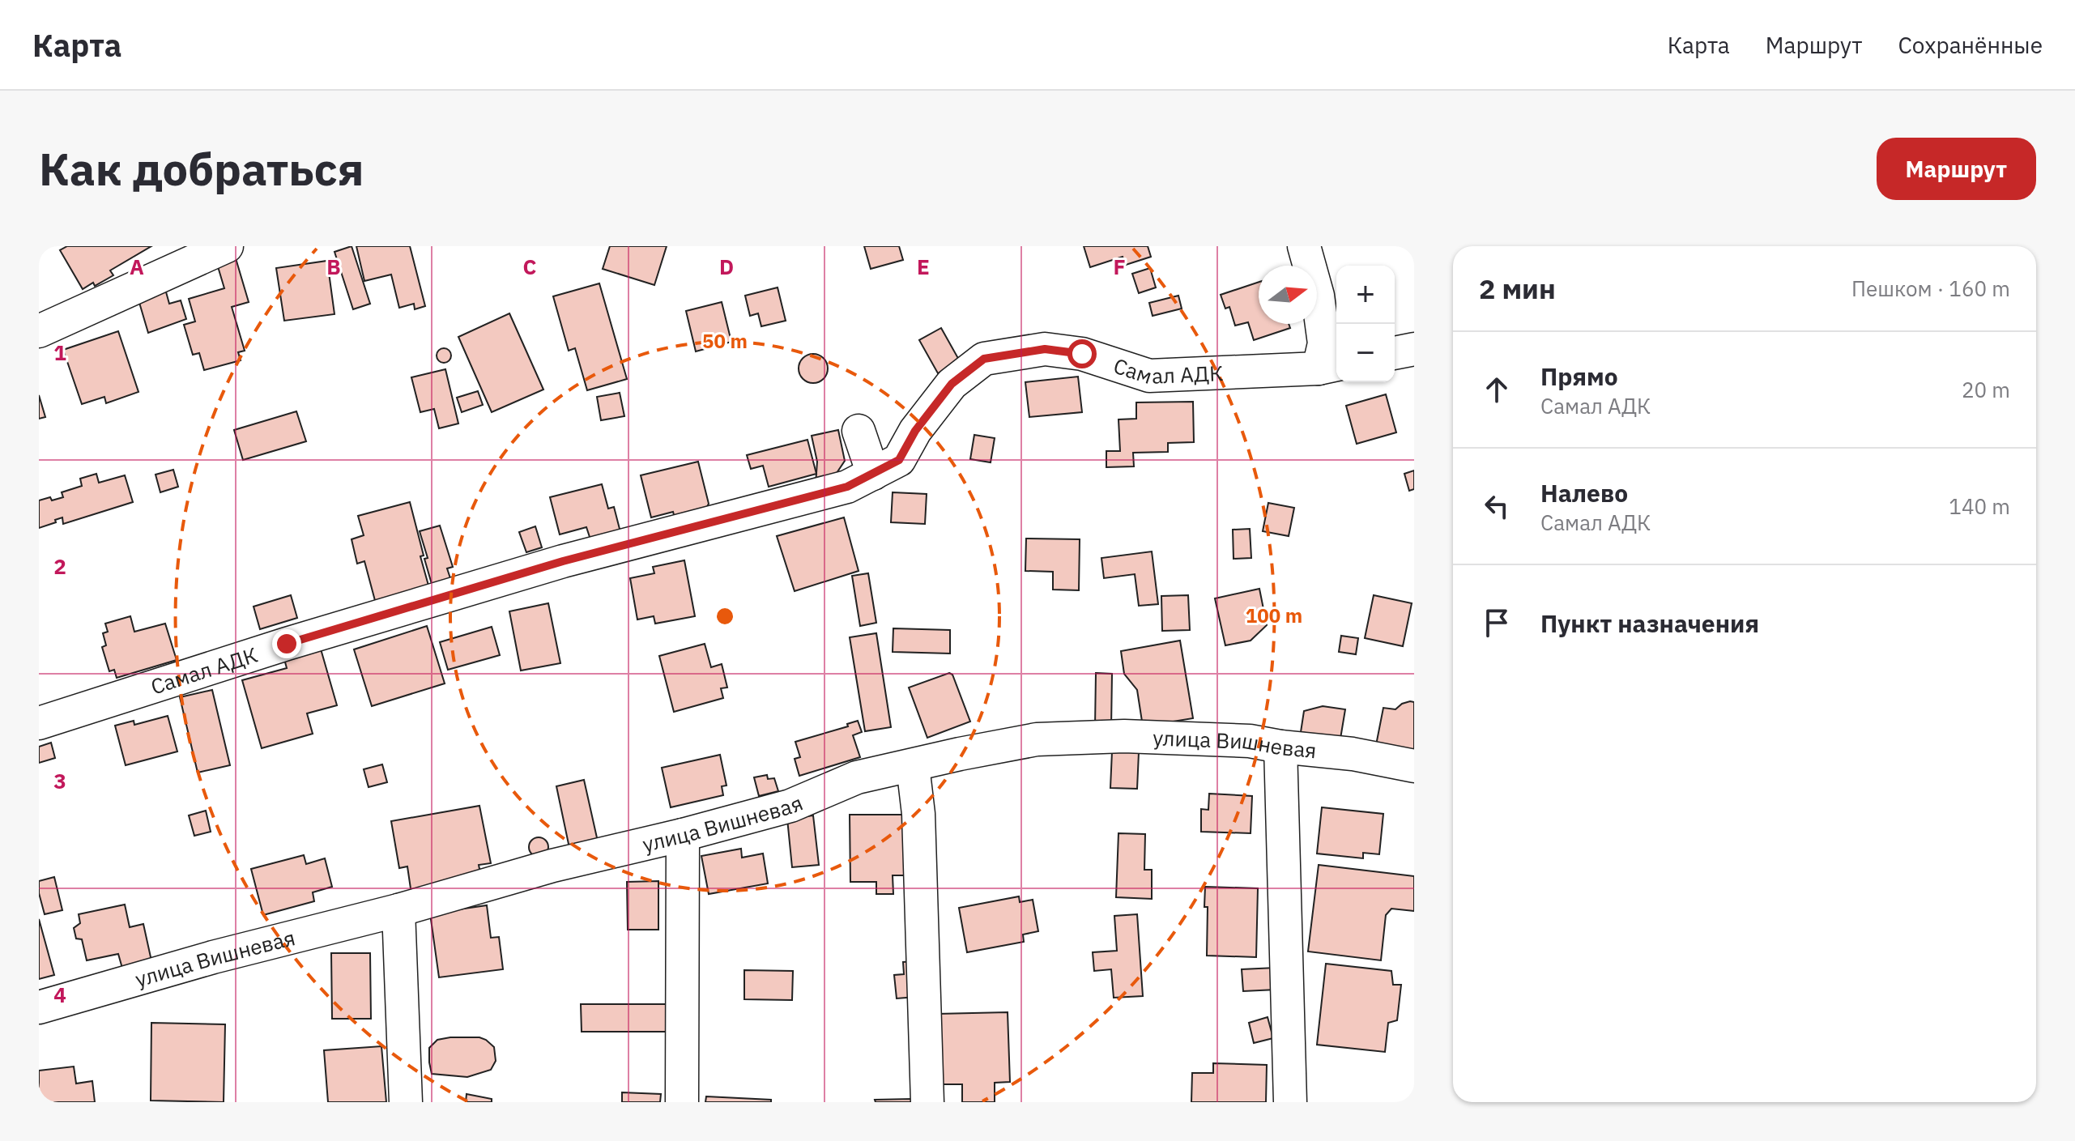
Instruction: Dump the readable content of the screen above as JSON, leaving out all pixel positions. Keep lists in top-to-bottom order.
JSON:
{
  "streets": {
    "street": ["Самал АДК", "улица Вишневая"]
  },
  "north": "right",
  "page": {
    "header": "Карта",
    "nav": ["Карта", "Маршрут", "Сохранённые"],
    "buttons": "Маршрут",
    "title": "Как добраться",
    "heading": ["2 мин", "Пешком · 160 m"],
    "map_buttons": ["+", "−"],
    "list": [
      ["Прямо", "Самал АДК", "20 m"],
      ["Налево", "Самал АДК", "140 m"],
      "Пункт назначения"
    ]
  },
  "grid": {
    "columns": [
      "A",
      "B",
      "C",
      "D",
      "E",
      "F"
    ],
    "rows": [
      "1",
      "2",
      "3",
      "4"
    ]
  },
  "rings": ["50 m", "100 m"]
}
